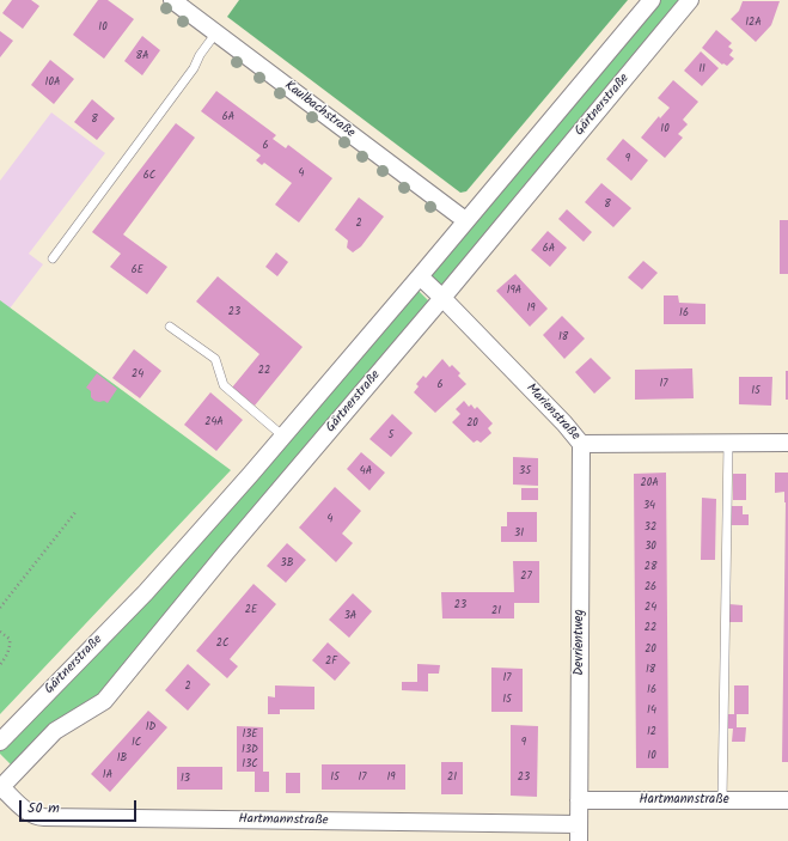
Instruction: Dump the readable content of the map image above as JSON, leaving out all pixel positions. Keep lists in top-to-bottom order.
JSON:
{
  "streets": {
    "street": [
      "Gärtnerstraße",
      "Kaulbachstraße",
      "Marienstraße",
      "Devrientweg",
      "Hartmannstraße"
    ]
  },
  "crossings": [
    ["Gärtnerstraße", "Kaulbachstraße"],
    ["Gärtnerstraße", "Marienstraße"],
    ["Gärtnerstraße", "Hartmannstraße"],
    ["Marienstraße", "Devrientweg"],
    ["Devrientweg", "Hartmannstraße"]
  ],
  "house_numbers": [
    "12A",
    "10",
    "8A",
    "11",
    "10A",
    "6A",
    "8",
    "10",
    "6",
    "9",
    "4",
    "6C",
    "8",
    "2",
    "6A",
    "6E",
    "19A",
    "19",
    "23",
    "16",
    "18",
    "22",
    "24",
    "17",
    "6",
    "15",
    "24A",
    "20",
    "5",
    "4A",
    "35",
    "20A",
    "34",
    "4",
    "32",
    "31",
    "30",
    "3B",
    "28",
    "27",
    "26",
    "23",
    "24",
    "2E",
    "21",
    "3A",
    "22",
    "2C",
    "20",
    "2F",
    "18",
    "17",
    "2",
    "16",
    "15",
    "14",
    "1D",
    "12",
    "13E",
    "1C",
    "9",
    "13D",
    "10",
    "1B",
    "13C",
    "1A",
    "15",
    "17",
    "19",
    "21",
    "23",
    "13"
  ],
  "scale_bar": "50 m"
}
